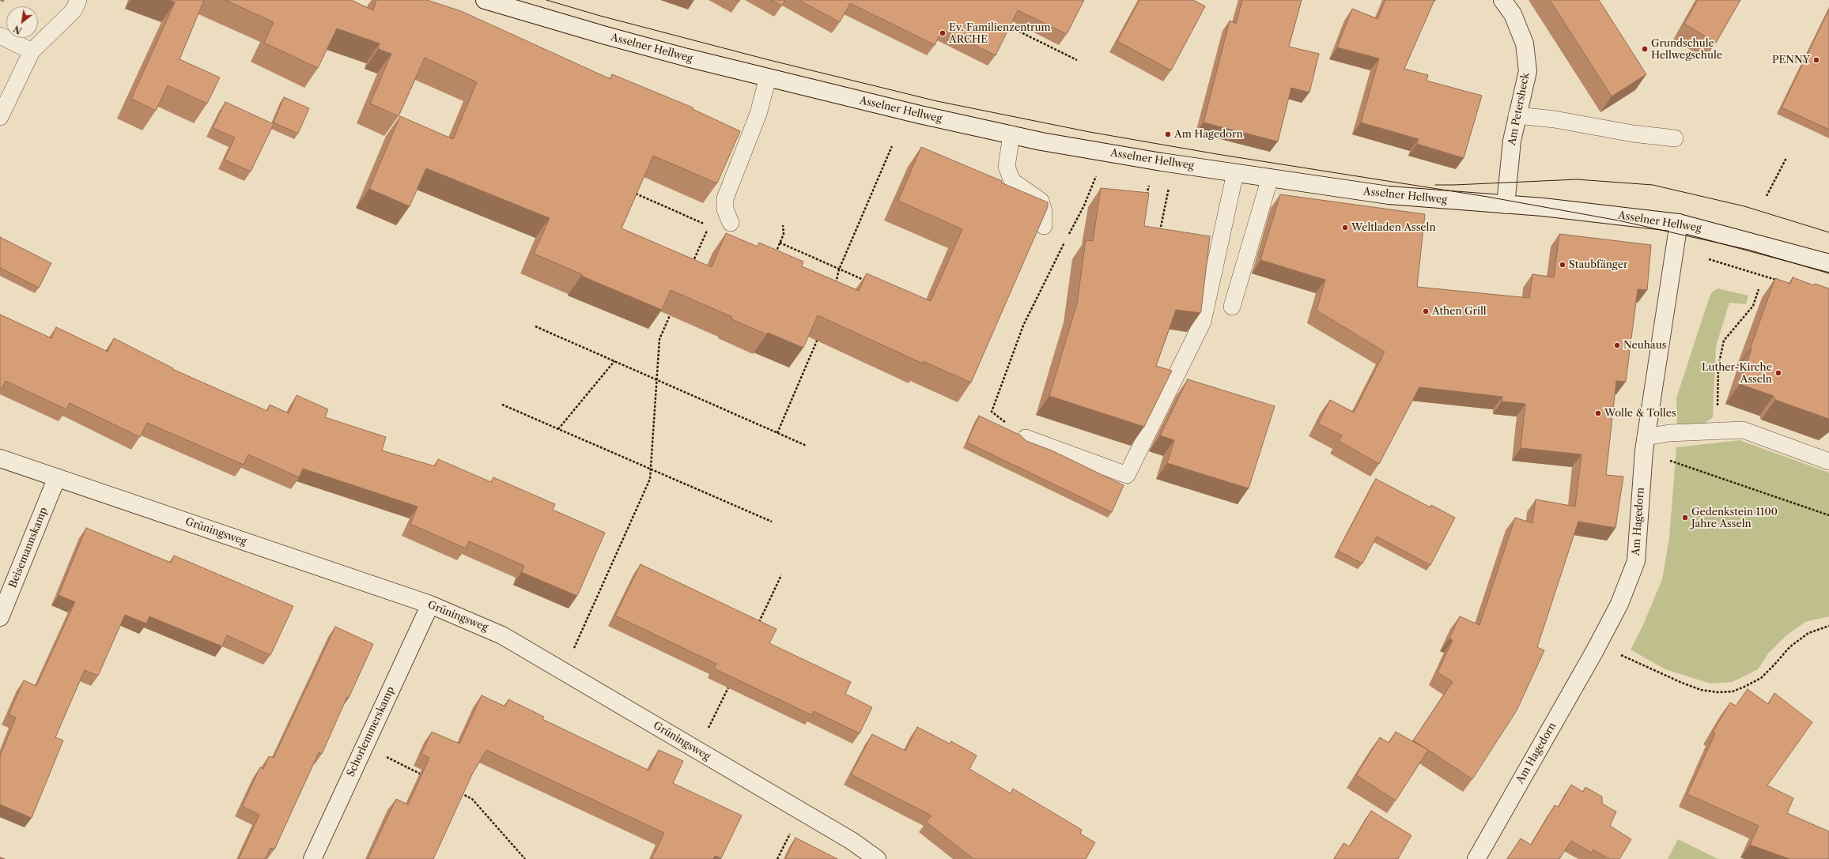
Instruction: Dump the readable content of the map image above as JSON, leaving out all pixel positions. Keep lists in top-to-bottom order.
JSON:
{
  "streets": {
    "street": [
      "Asselner Hellweg",
      "Am Petersheck",
      "Am Hagedorn",
      "Grüningsweg",
      "Beisemannskamp",
      "Schorlemmerskamp"
    ]
  },
  "crossings": [
    ["Asselner Hellweg", "Am Petersheck"],
    ["Asselner Hellweg", "Am Hagedorn"],
    ["Grüningsweg", "Beisemannskamp"],
    ["Grüningsweg", "Schorlemmerskamp"]
  ],
  "places": [
    "Ev. Familienzentrum ARCHE",
    "Grundschule Hellwegschule",
    "PENNY",
    "Am Hagedorn",
    "Weltladen Asseln",
    "Staubfänger",
    "Athen Grill",
    "Neuhaus",
    "Luther-Kirche Asseln",
    "Wolle & Tolles",
    "Gedenkstein 1100 Jahre Asseln"
  ],
  "north": "bottom left"
}
